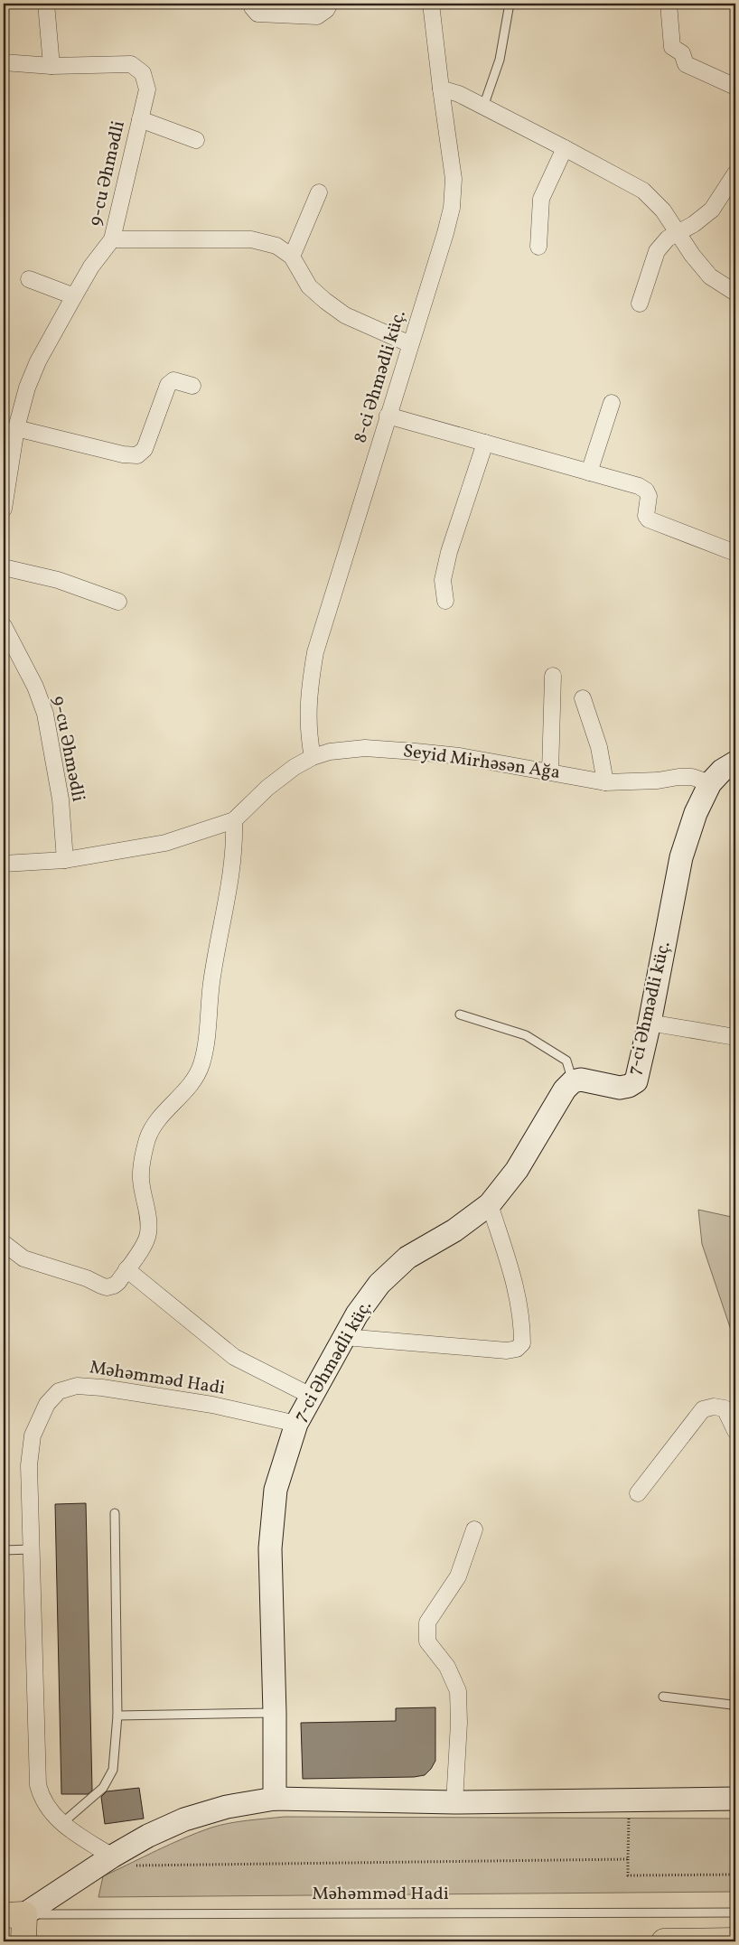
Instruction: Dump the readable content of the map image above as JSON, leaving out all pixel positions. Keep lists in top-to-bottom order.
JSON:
{
  "streets": {
    "street": [
      "9-cu Əhmədli",
      "8-ci Əhmədli küç.",
      "Seyid Mirhəsən Ağa",
      "7-ci Əhmədli küç.",
      "Məhəmməd Hadi"
    ]
  },
  "crossings": [
    ["9-cu Əhmədli", "Seyid Mirhəsən Ağa"],
    ["8-ci Əhmədli küç.", "Seyid Mirhəsən Ağa"],
    ["Seyid Mirhəsən Ağa", "7-ci Əhmədli küç."],
    ["7-ci Əhmədli küç.", "Məhəmməd Hadi"]
  ]
}
